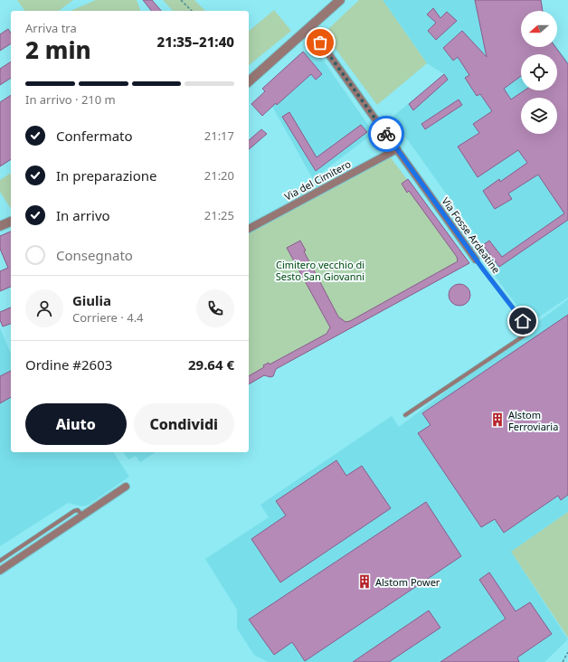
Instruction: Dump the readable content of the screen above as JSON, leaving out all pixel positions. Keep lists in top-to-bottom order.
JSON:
{
  "streets": {
    "street": ["Via del Cimitero", "Via Fosse Ardeatine"]
  },
  "crossings": [
    ["Via del Cimitero", "Via Fosse Ardeatine"]
  ],
  "parks": ["Cimitero vecchio di Sesto San Giovanni"],
  "places": {
    "building": ["Alstom Ferroviaria", "Alstom Power"]
  },
  "north": "left",
  "page": {
    "heading": ["2 min", "Arriva tra", "21:35–21:40"],
    "panel": [
      "Giulia",
      "Corriere · 4.4",
      "Ordine #2603",
      "29.64 €"
    ],
    "bar": "In arrivo · 210 m",
    "list": [
      ["Confermato", "21:17"],
      ["In preparazione", "21:20"],
      ["In arrivo", "21:25"],
      "Consegnato"
    ],
    "buttons": ["Aiuto", "Condividi"]
  }
}
